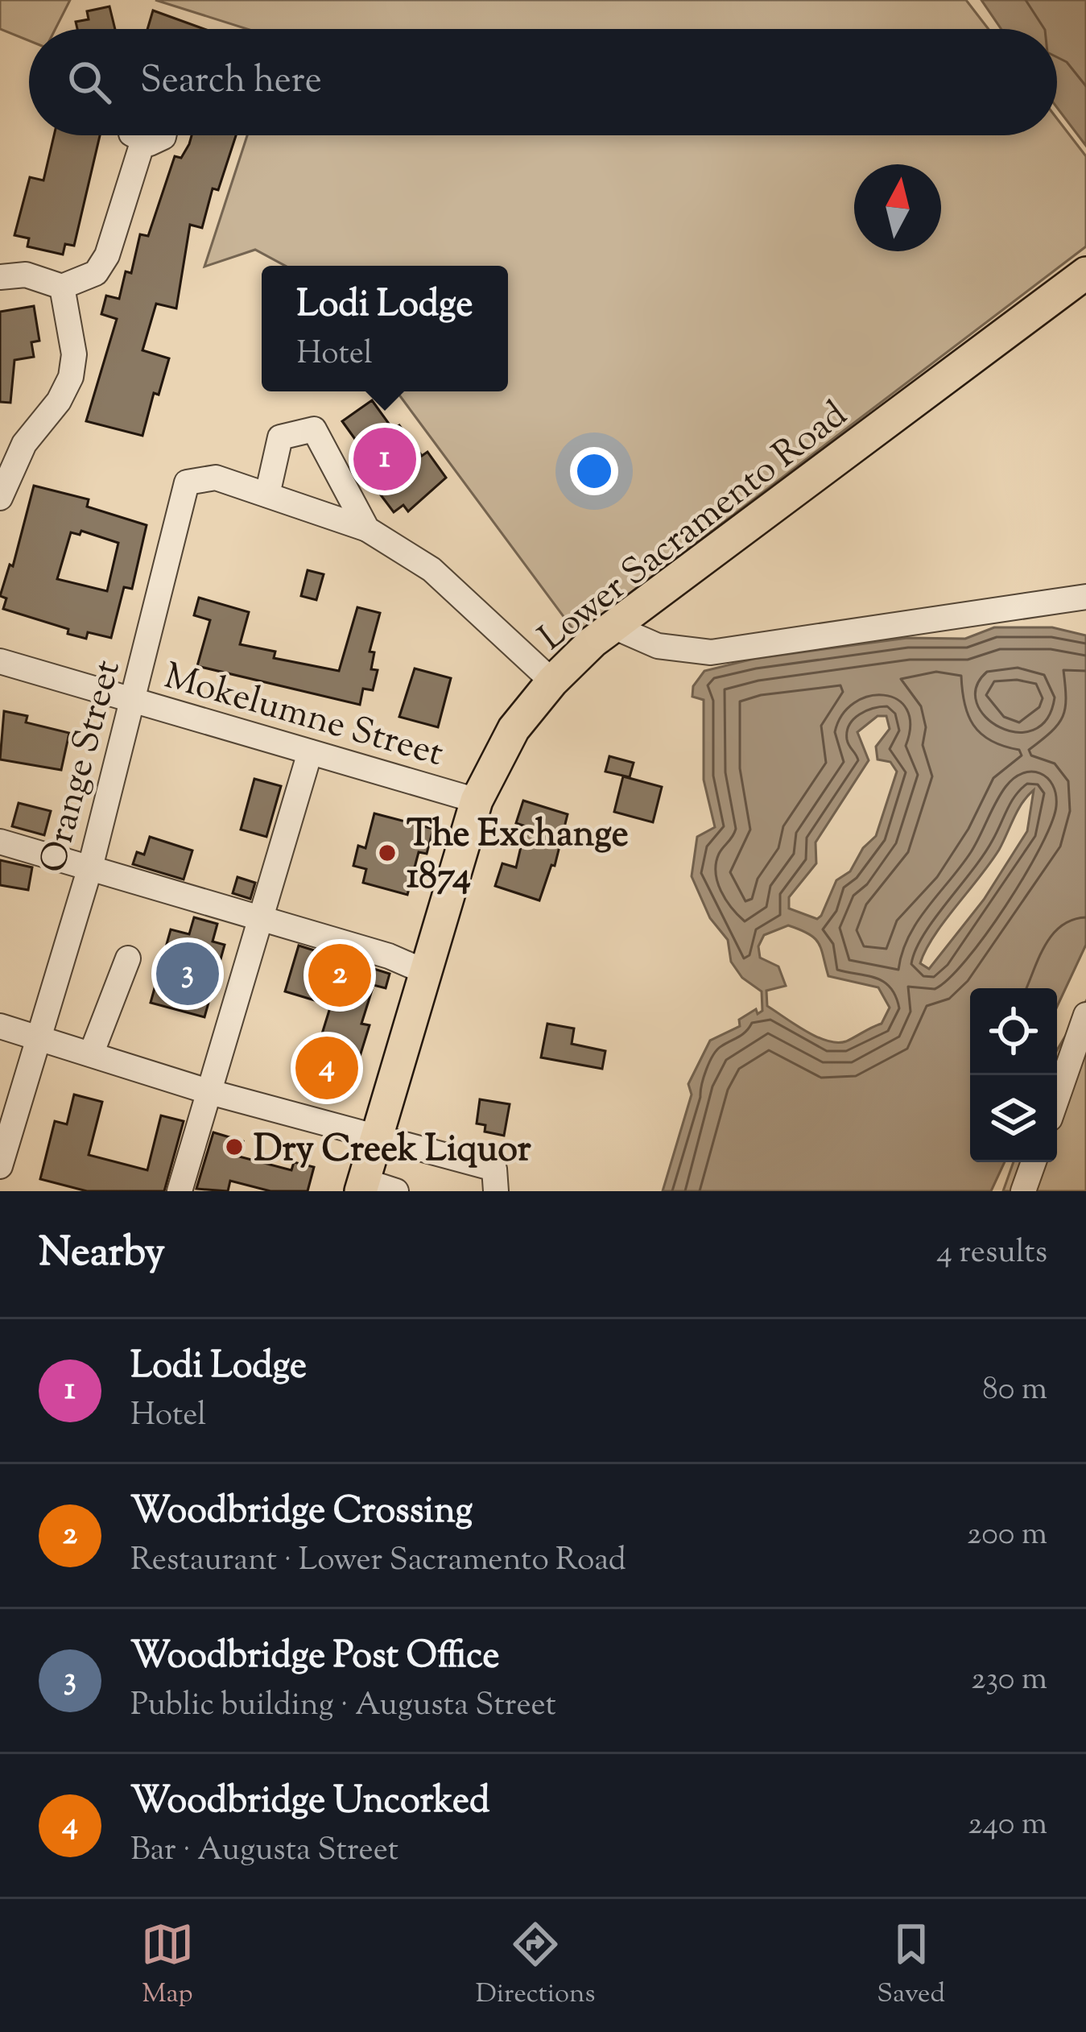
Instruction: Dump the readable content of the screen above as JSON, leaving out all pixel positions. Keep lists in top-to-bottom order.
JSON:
{
  "streets": {
    "main road": ["Lower Sacramento Road"],
    "street": ["Mokelumne Street", "Orange Street"]
  },
  "crossings": [
    ["Lower Sacramento Road", "Mokelumne Street"],
    ["Mokelumne Street", "Orange Street"]
  ],
  "places": ["The Exchange 1874", "Dry Creek Liquor"],
  "north": "top",
  "page": {
    "search": "Search here",
    "popup": ["Lodi Lodge", "Hotel"],
    "pins": [
      "1",
      "3",
      "2",
      "4"
    ],
    "heading": ["Nearby", "4 results"],
    "list": [
      {
        "mark": "1",
        "name": "Lodi Lodge",
        "note": "Hotel",
        "value": "80 m"
      },
      {
        "mark": "2",
        "name": "Woodbridge Crossing",
        "note": "Restaurant · Lower Sacramento Road",
        "value": "200 m"
      },
      {
        "mark": "3",
        "name": "Woodbridge Post Office",
        "note": "Public building · Augusta Street",
        "value": "230 m"
      },
      {
        "mark": "4",
        "name": "Woodbridge Uncorked",
        "note": "Bar · Augusta Street",
        "value": "240 m"
      }
    ],
    "nav": ["Map", "Directions", "Saved"]
  }
}
